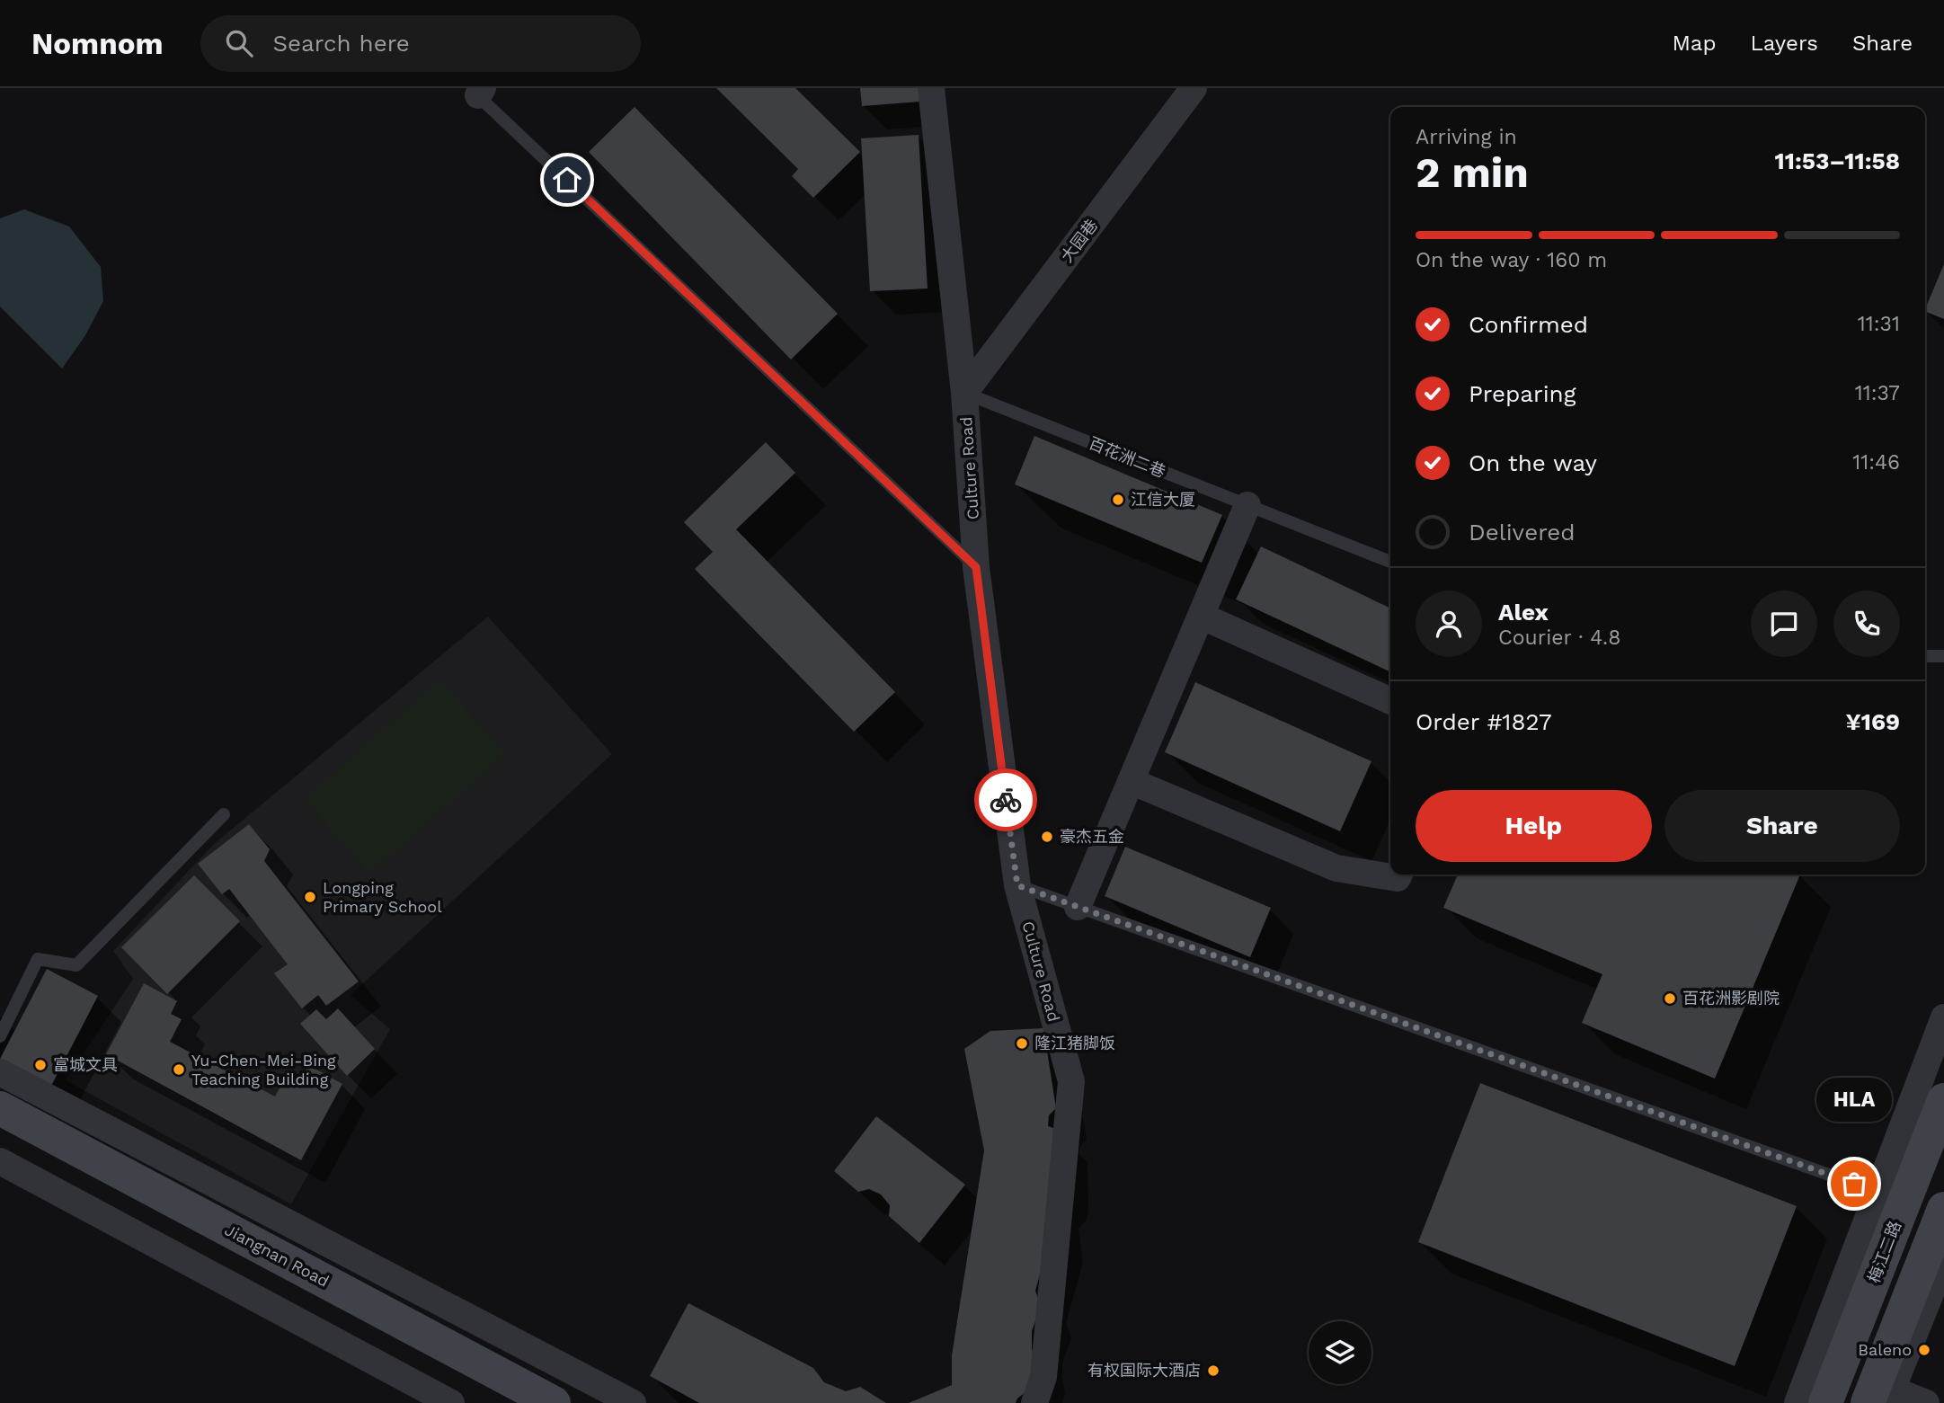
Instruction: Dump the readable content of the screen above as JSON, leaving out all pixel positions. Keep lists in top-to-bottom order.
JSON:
{
  "streets": {
    "main road": ["梅江二路", "Jiangnan Road"],
    "street": ["大园巷", "Culture Road"],
    "lane": ["百花洲二巷"]
  },
  "crossings": [
    ["大园巷", "百花洲二巷"],
    ["大园巷", "Culture Road"],
    ["百花洲二巷", "Culture Road"]
  ],
  "places": [
    "江信大厦",
    "豪杰五金",
    "Longping Primary School",
    "百花洲影剧院",
    "隆江猪脚饭",
    "富城文具",
    "Yu-Chen-Mei-Bing Teaching Building",
    "HLA",
    "Baleno",
    "有权国际大酒店"
  ],
  "page": {
    "header": "Nomnom",
    "search": "Search here",
    "nav": ["Map", "Layers", "Share"],
    "heading": ["2 min", "Arriving in", "11:53–11:58"],
    "panel": [
      "Alex",
      "Courier · 4.8",
      "Order #1827",
      "¥169"
    ],
    "bar": "On the way · 160 m",
    "list": [
      ["Confirmed", "11:31"],
      ["Preparing", "11:37"],
      ["On the way", "11:46"],
      "Delivered"
    ],
    "buttons": ["Help", "Share"],
    "bubble": "HLA"
  }
}
